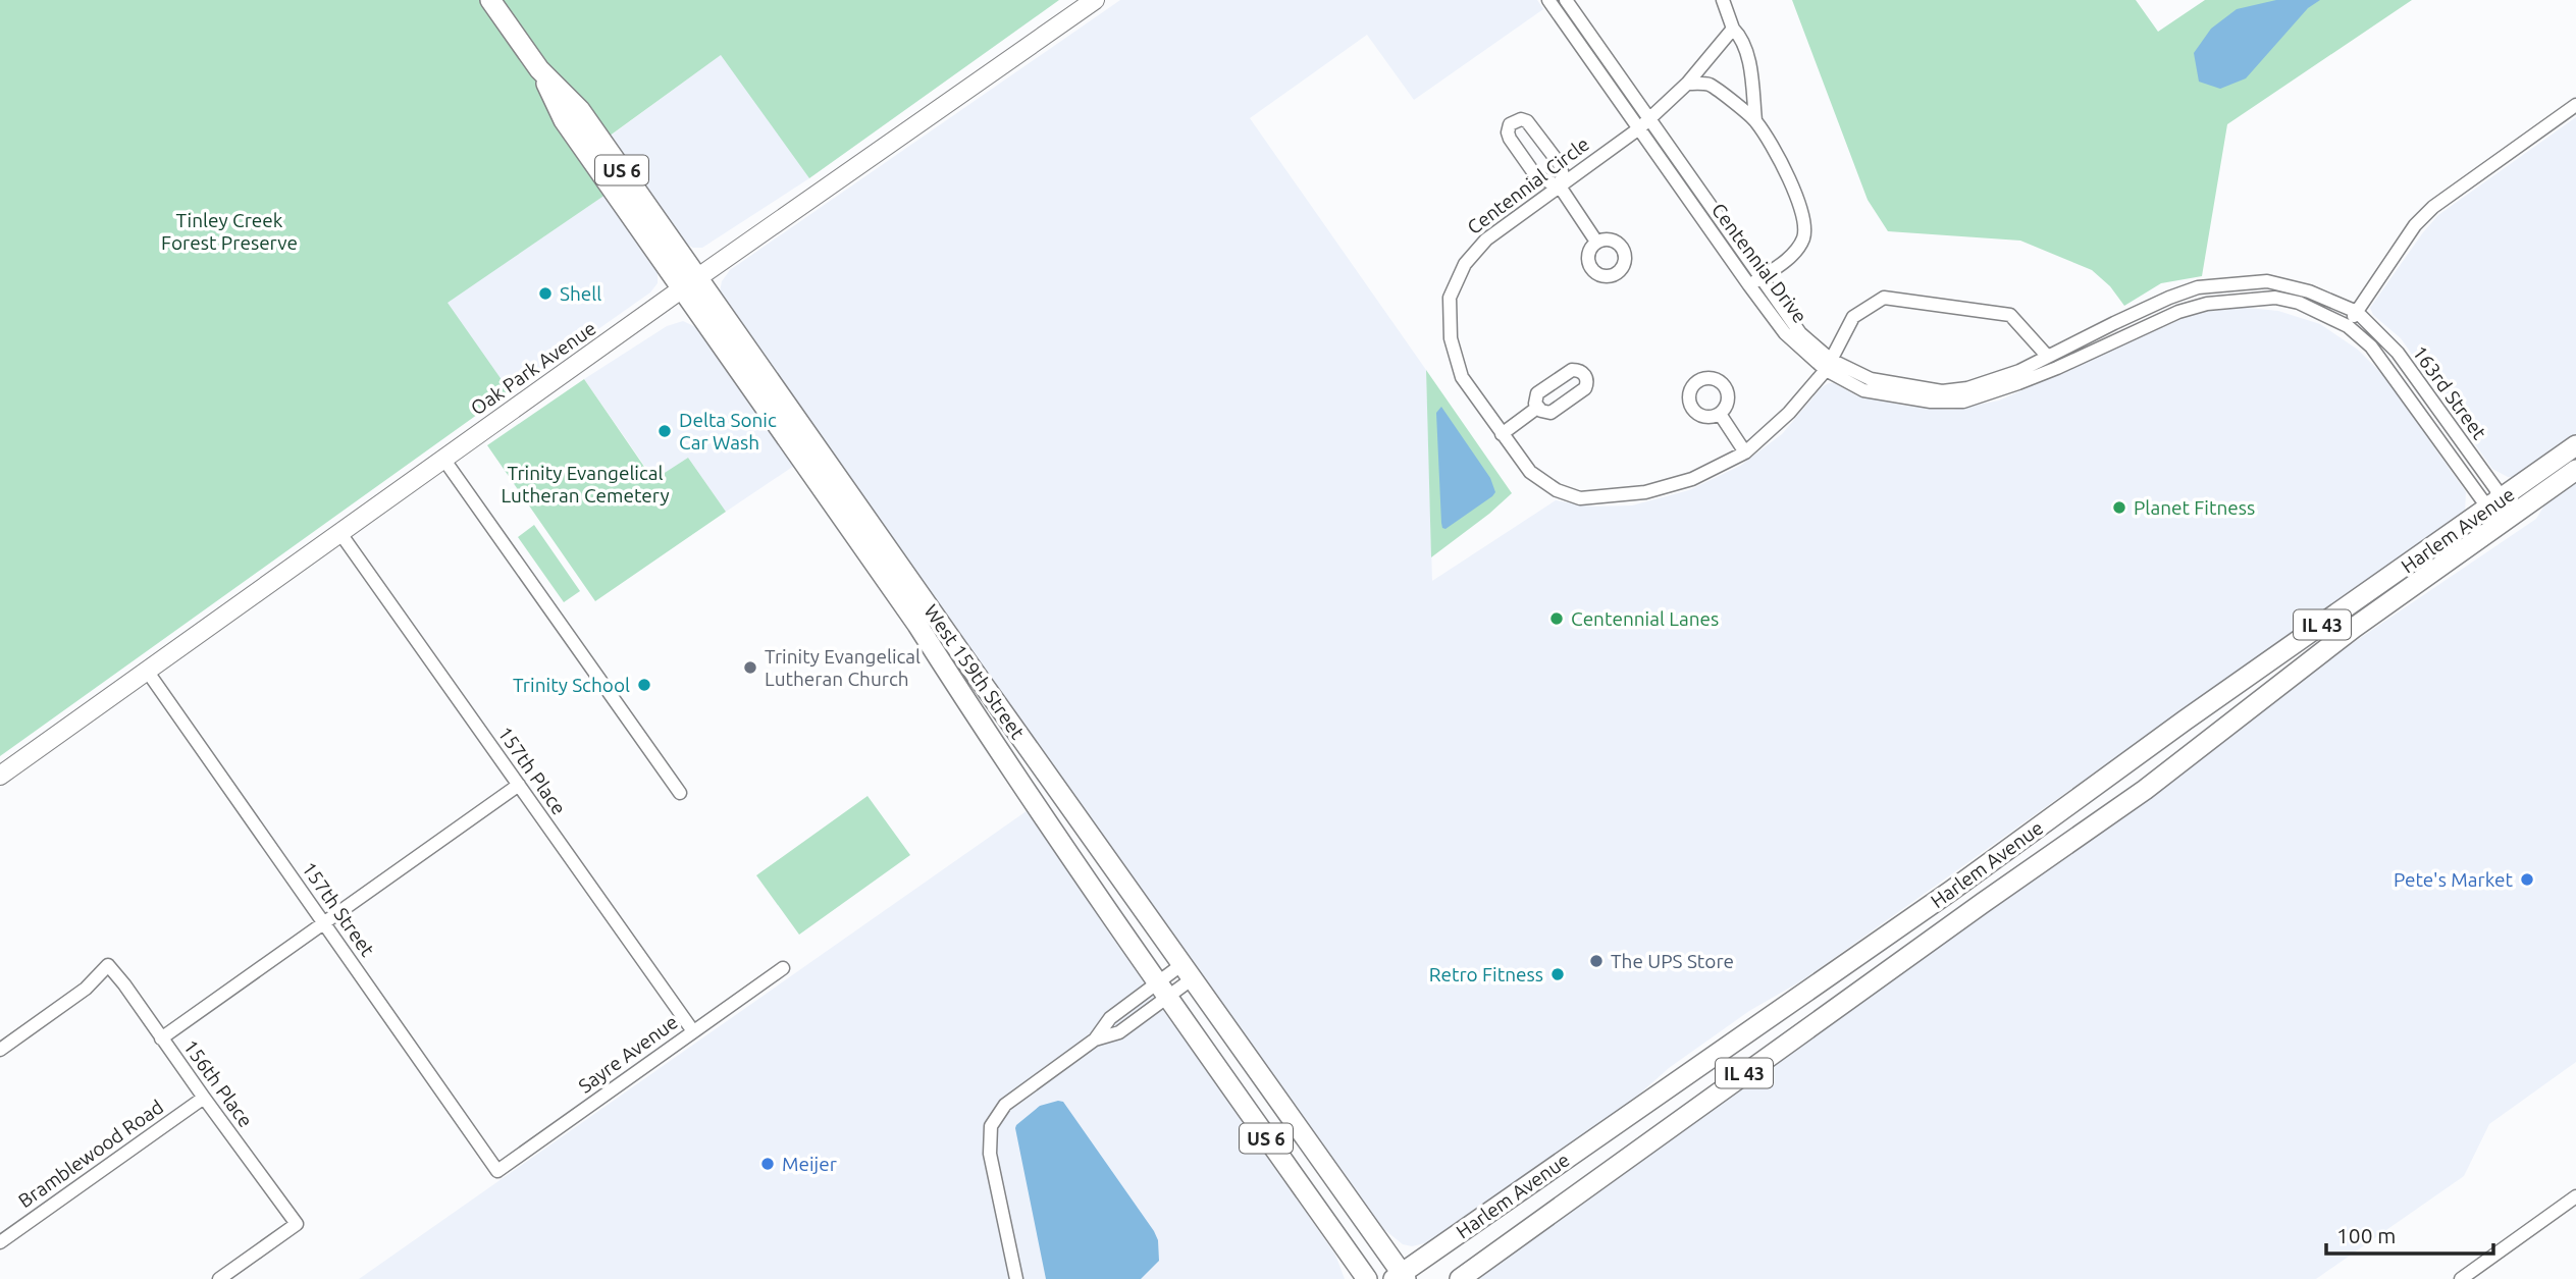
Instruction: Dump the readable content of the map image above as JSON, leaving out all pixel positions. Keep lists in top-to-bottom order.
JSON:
{
  "streets": {
    "main road": [
      "US 6",
      "Harlem Avenue",
      "IL 43",
      "West 159th Street"
    ],
    "street": [
      "Centennial Circle",
      "Centennial Drive",
      "Oak Park Avenue",
      "163rd Street",
      "157th Place",
      "157th Street",
      "Sayre Avenue",
      "156th Place",
      "Bramblewood Road"
    ]
  },
  "crossings": [
    ["Centennial Circle", "Centennial Drive"],
    ["Centennial Drive", "163rd Street"],
    ["Oak Park Avenue", "West 159th Street"],
    ["Oak Park Avenue", "157th Place"],
    ["Oak Park Avenue", "157th Street"],
    ["163rd Street", "Harlem Avenue"],
    ["Harlem Avenue", "West 159th Street"],
    ["157th Place", "Sayre Avenue"],
    ["157th Street", "Sayre Avenue"],
    ["156th Place", "Bramblewood Road"]
  ],
  "parks": ["Tinley Creek Forest Preserve", "Trinity Evangelical Lutheran Cemetery"],
  "places": [
    "Shell",
    "Delta Sonic Car Wash",
    "Planet Fitness",
    "Centennial Lanes",
    "Trinity Evangelical Lutheran Church",
    "Trinity School",
    "Pete's Market",
    "The UPS Store",
    "Retro Fitness",
    "Meijer"
  ],
  "scale_bar": "100 m"
}
